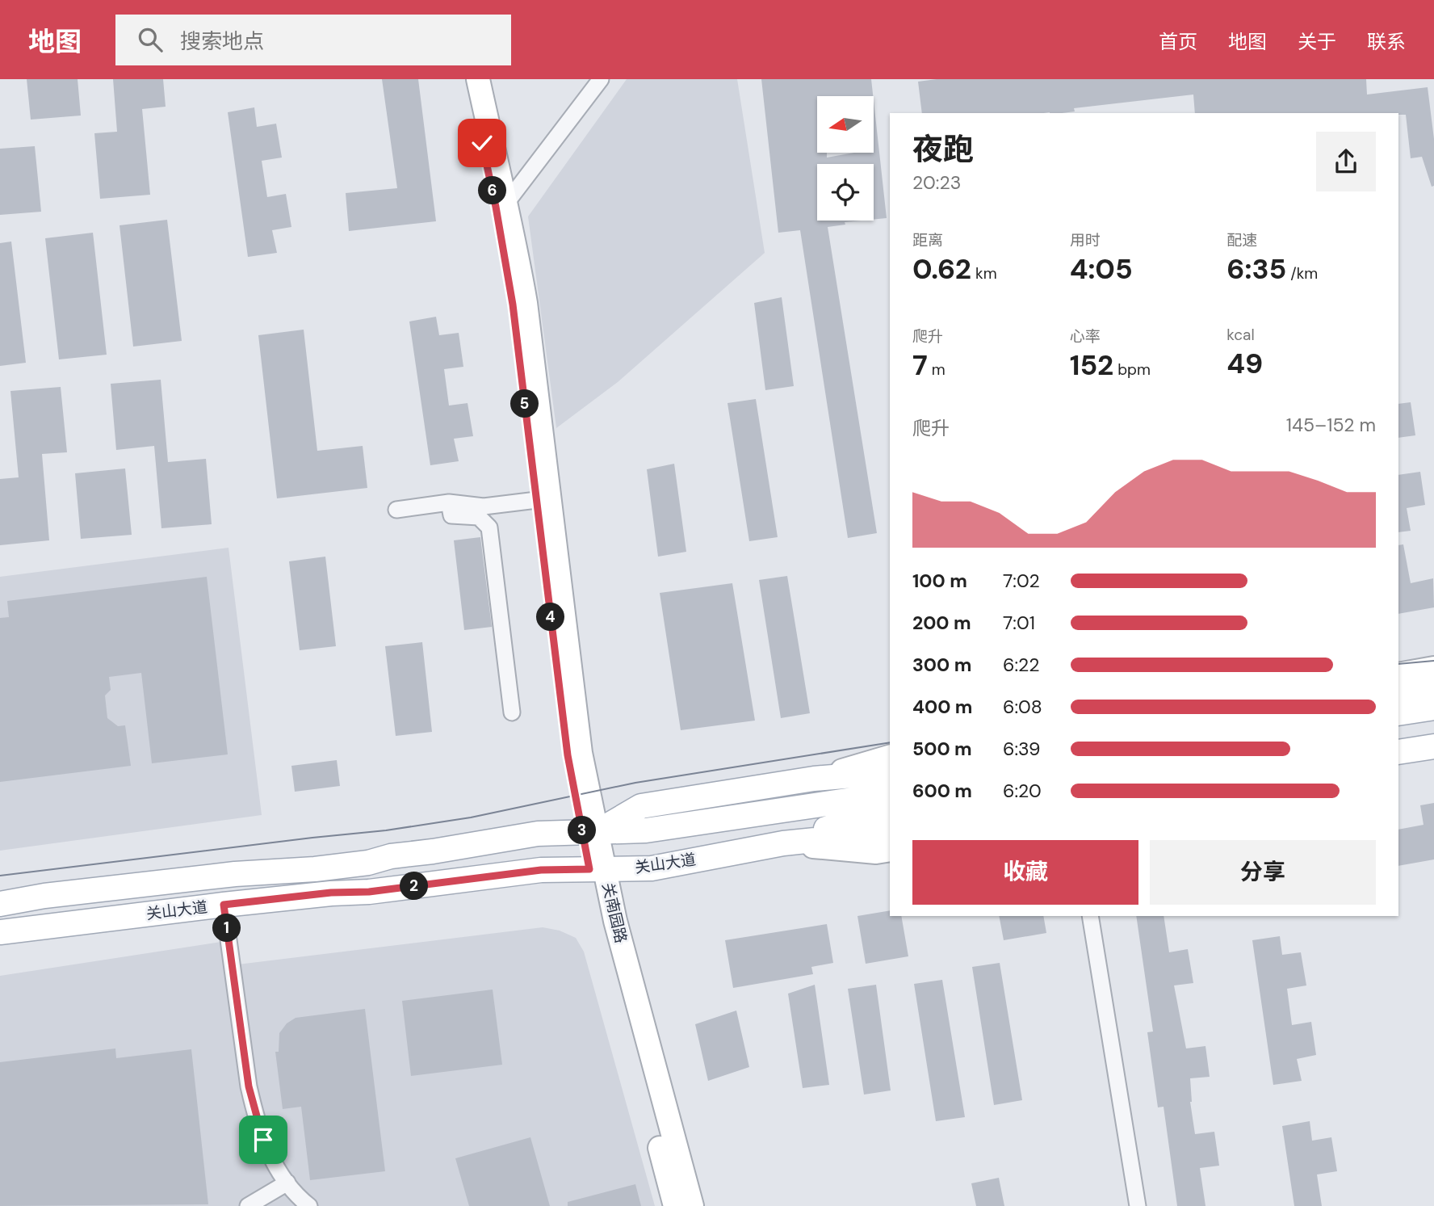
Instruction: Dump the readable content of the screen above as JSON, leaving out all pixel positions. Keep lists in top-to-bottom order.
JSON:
{
  "streets": {
    "main road": ["关山大道", "关南园路"]
  },
  "crossings": [
    ["关山大道", "关南园路"]
  ],
  "north": "left",
  "page": {
    "header": "地图",
    "search": "搜索地点",
    "nav": [
      "首页",
      "地图",
      "关于",
      "联系"
    ],
    "heading": ["夜跑", "20:23"],
    "pins": [
      "6",
      "5",
      "4",
      "3",
      "2",
      "1"
    ],
    "stats": [
      ["距离", "0.62 km"],
      ["用时", "4:05"],
      ["配速", "6:35 /km"],
      ["爬升", "7 m"],
      ["心率", "152 bpm"],
      ["kcal", "49"]
    ],
    "chart": ["爬升", "145–152 m"],
    "list": [
      {
        "name": "100 m",
        "note": "7:02"
      },
      {
        "name": "200 m",
        "note": "7:01"
      },
      {
        "name": "300 m",
        "note": "6:22"
      },
      {
        "name": "400 m",
        "note": "6:08"
      },
      {
        "name": "500 m",
        "note": "6:39"
      },
      {
        "name": "600 m",
        "note": "6:20"
      }
    ],
    "buttons": ["收藏", "分享"]
  }
}
